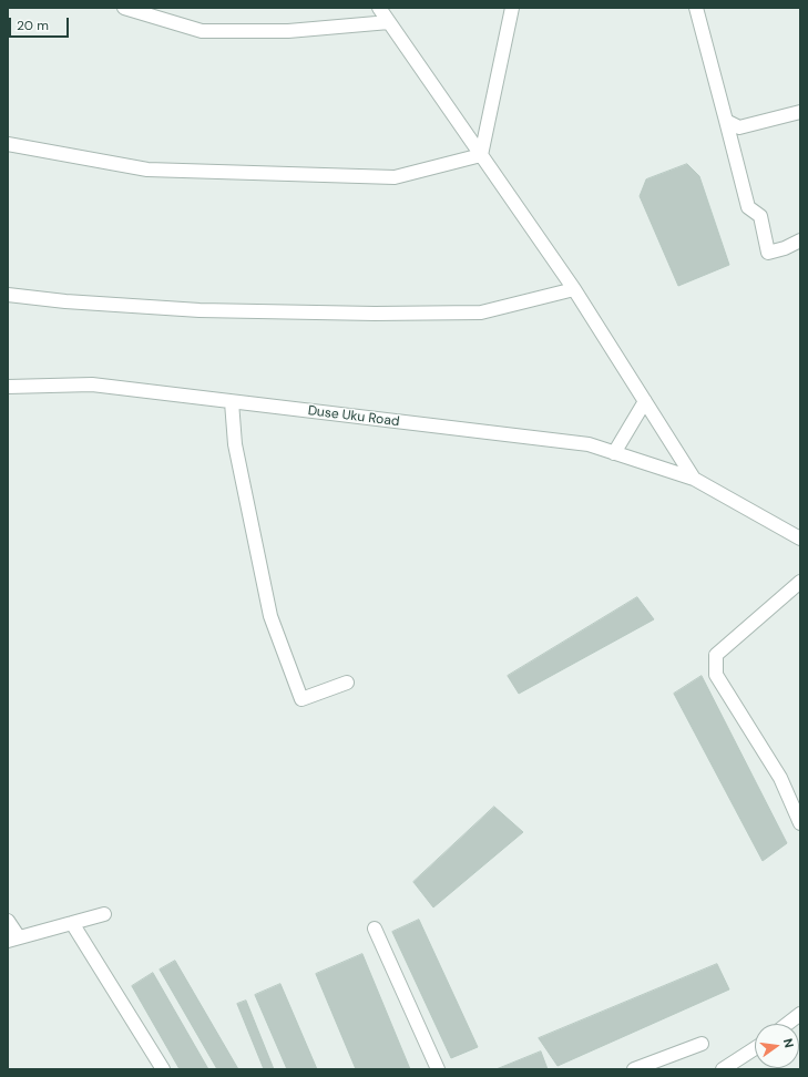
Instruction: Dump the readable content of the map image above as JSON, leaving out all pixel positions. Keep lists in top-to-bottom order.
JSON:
{
  "streets": {
    "street": ["Duse Uku Road"]
  },
  "scale_bar": "20 m",
  "north": "right"
}
